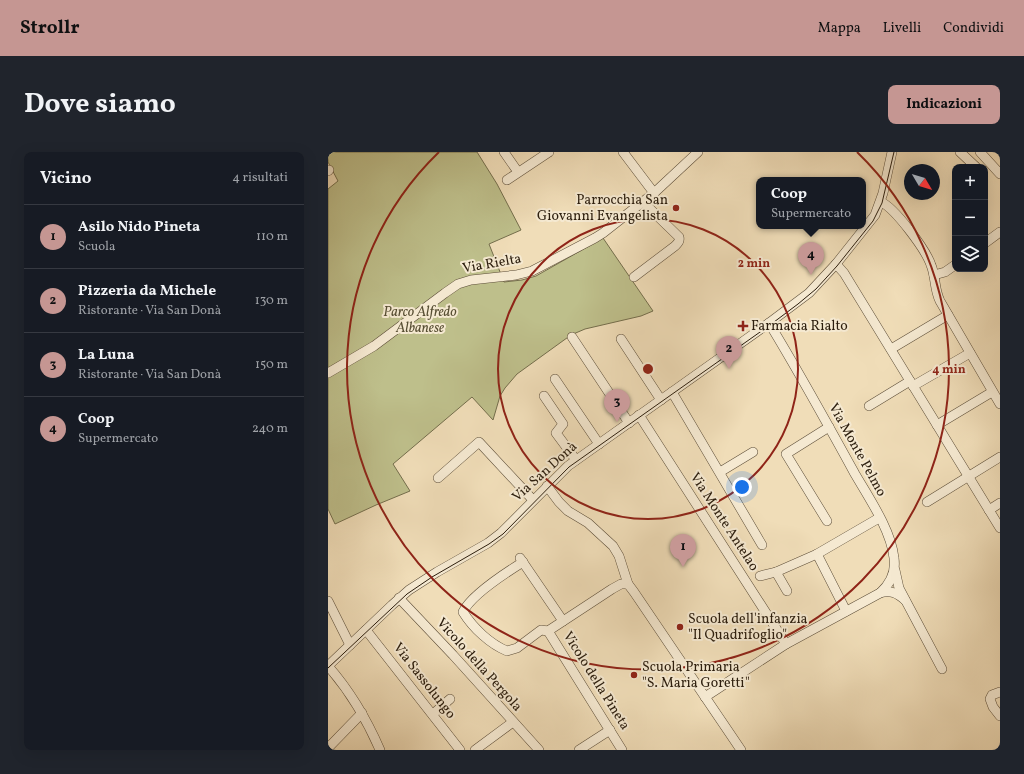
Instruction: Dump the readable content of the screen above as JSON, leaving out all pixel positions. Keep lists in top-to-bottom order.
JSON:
{
  "streets": {
    "street": [
      "Via Rielta",
      "Via Monte Pelmo",
      "Via San Donà",
      "Via Monte Antelao",
      "Vicolo della Pergola",
      "Via Sassolungo",
      "Vicolo della Pineta"
    ]
  },
  "crossings": [
    ["Via Monte Pelmo", "Via San Donà"],
    ["Via San Donà", "Via Monte Antelao"],
    ["Via San Donà", "Vicolo della Pergola"],
    ["Via San Donà", "Via Sassolungo"]
  ],
  "parks": ["Parco Alfredo Albanese"],
  "places": {
    "other": ["Parrocchia San Giovanni Evangelista", "Scuola dell'infanzia \"Il Quadrifoglio\"", "Scuola Primaria \"S. Maria Goretti\""],
    "health": ["Farmacia Rialto"]
  },
  "north": "bottom right",
  "page": {
    "header": "Strollr",
    "nav": ["Mappa", "Livelli", "Condividi"],
    "title": "Dove siamo",
    "buttons": "Indicazioni",
    "heading": ["Vicino", "4 risultati"],
    "map_buttons": ["+", "−"],
    "popup": ["Coop", "Supermercato"],
    "list": [
      {
        "mark": "1",
        "name": "Asilo Nido Pineta",
        "note": "Scuola",
        "value": "110 m"
      },
      {
        "mark": "2",
        "name": "Pizzeria da Michele",
        "note": "Ristorante · Via San Donà",
        "value": "130 m"
      },
      {
        "mark": "3",
        "name": "La Luna",
        "note": "Ristorante · Via San Donà",
        "value": "150 m"
      },
      {
        "mark": "4",
        "name": "Coop",
        "note": "Supermercato",
        "value": "240 m"
      }
    ],
    "pins": [
      "4",
      "2",
      "3",
      "1"
    ]
  },
  "rings": ["2 min", "4 min"]
}
